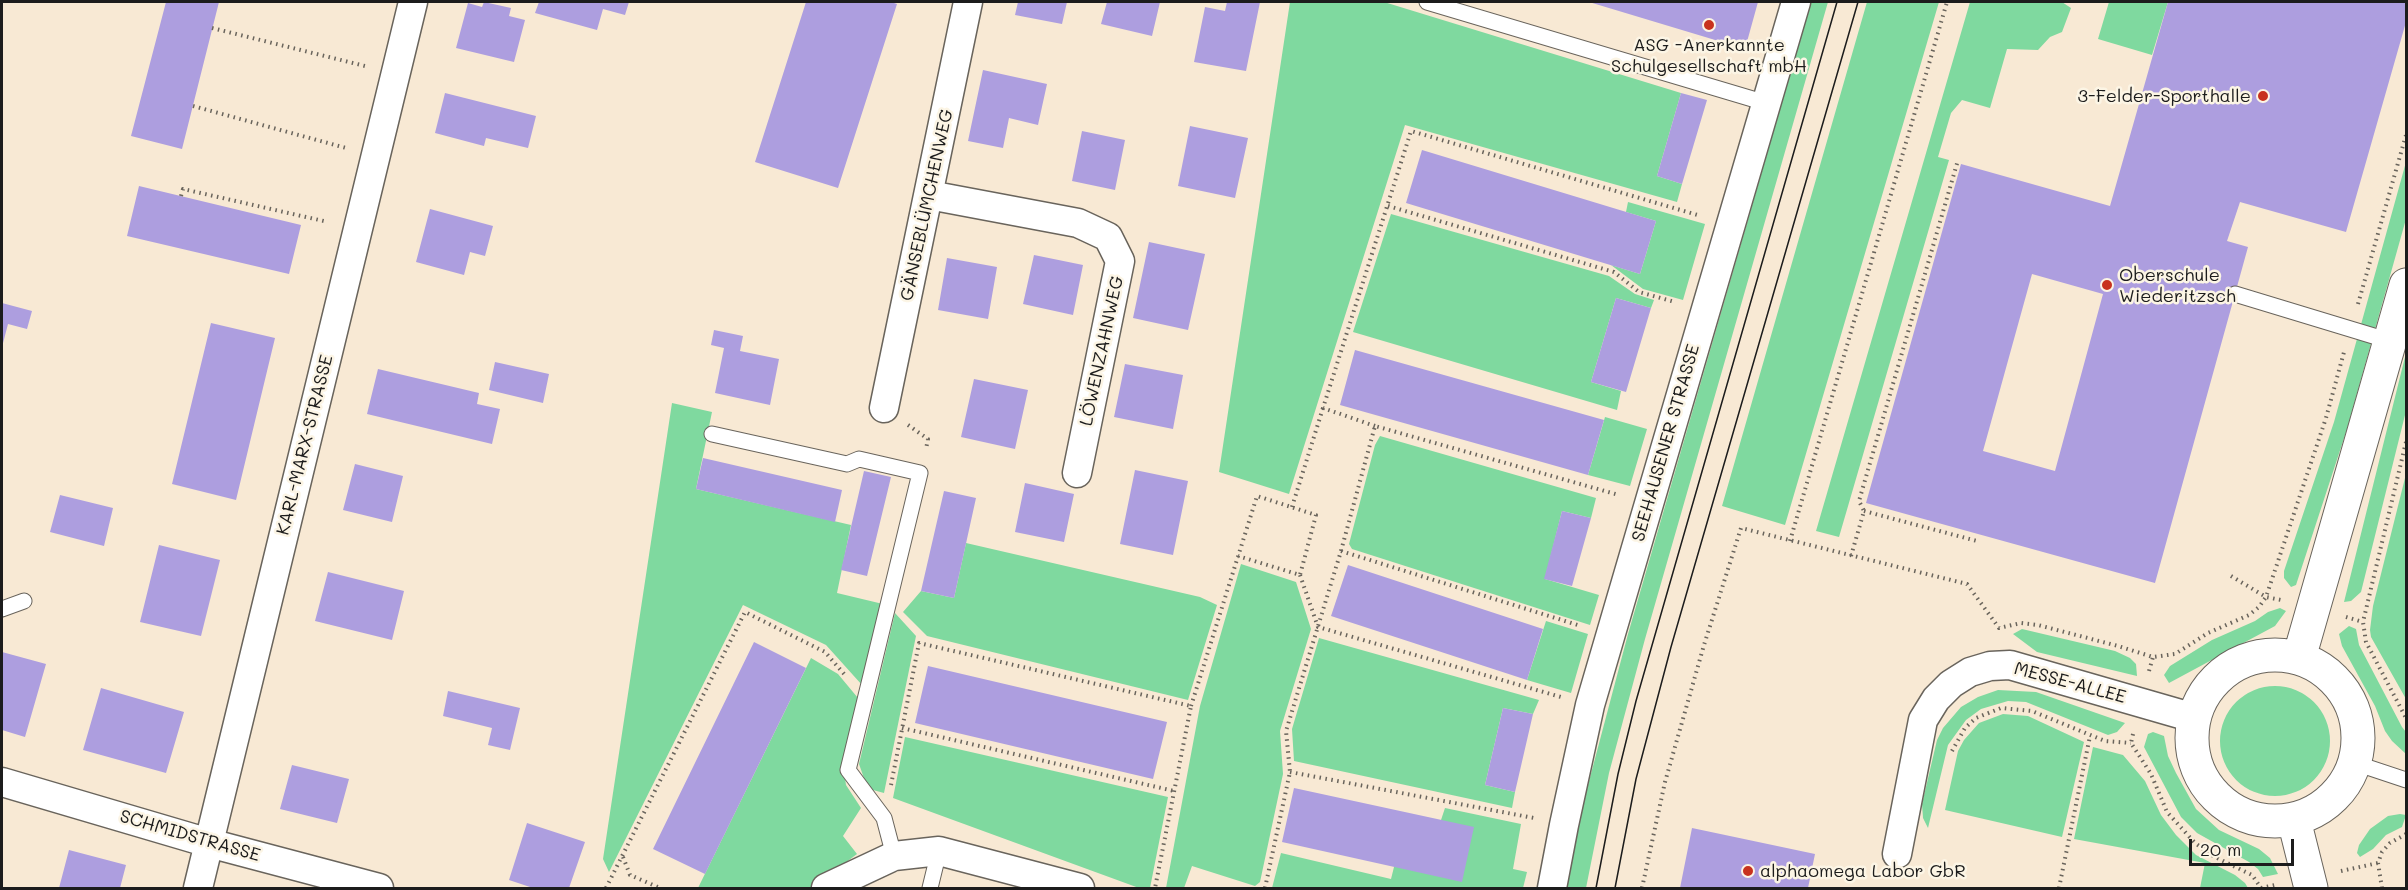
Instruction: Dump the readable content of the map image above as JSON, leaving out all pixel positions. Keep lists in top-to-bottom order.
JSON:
{
  "streets": {
    "street": [
      "GÄNSEBLÜMCHENWEG",
      "LÖWENZAHNWEG",
      "SEEHAUSENER STRASSE",
      "KARL-MARX-STRASSE",
      "MESSE-ALLEE",
      "SCHMIDSTRASSE"
    ]
  },
  "crossings": [
    ["GÄNSEBLÜMCHENWEG", "LÖWENZAHNWEG"],
    ["KARL-MARX-STRASSE", "SCHMIDSTRASSE"]
  ],
  "places": [
    "ASG -Anerkannte Schulgesellschaft mbH",
    "3-Felder-Sporthalle",
    "Oberschule Wiederitzsch",
    "alphaomega Labor GbR"
  ],
  "scale_bar": "20 m"
}
